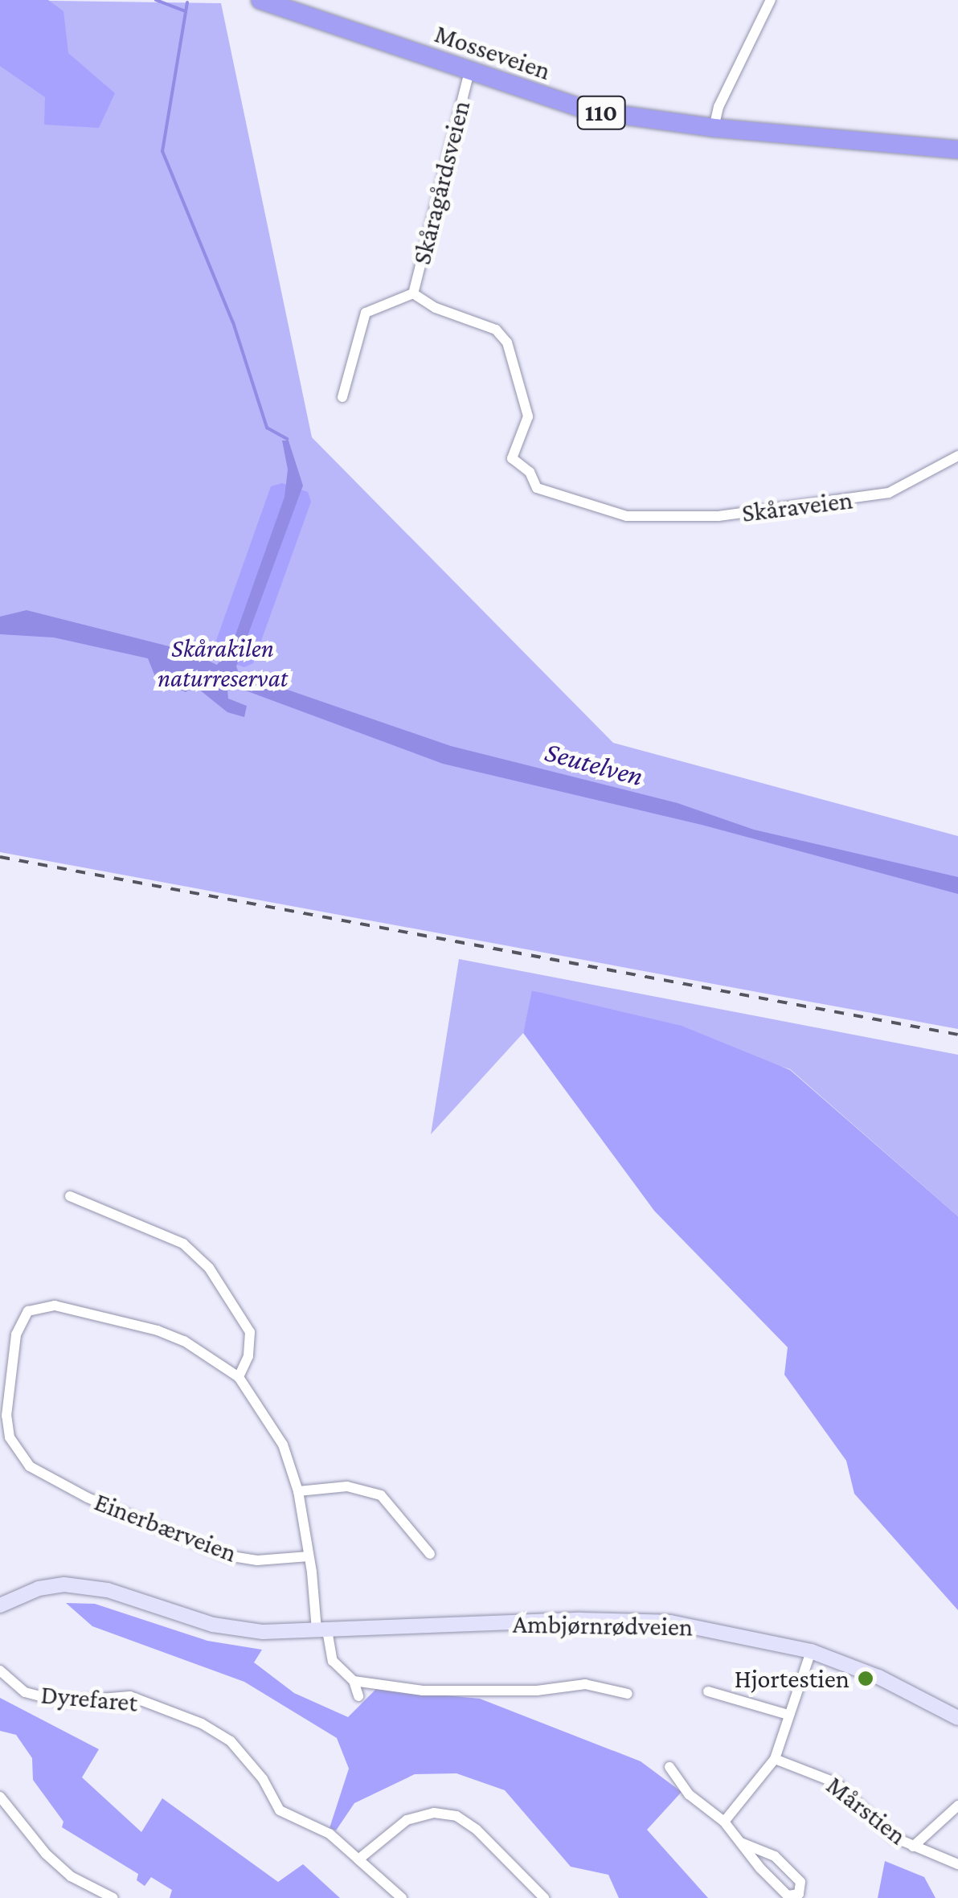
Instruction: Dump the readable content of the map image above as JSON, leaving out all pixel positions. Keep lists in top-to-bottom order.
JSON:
{
  "streets": {
    "highway": ["Mosseveien", "110"],
    "street": [
      "Skåragårdsveien",
      "Skåraveien",
      "Einerbærveien",
      "Ambjørnrødveien",
      "Dyrefaret",
      "Mårstien"
    ]
  },
  "crossings": [
    ["Mosseveien", "Skåragårdsveien"],
    ["Skåragårdsveien", "Skåraveien"]
  ],
  "water": ["Seutelven"],
  "parks": ["Skårakilen naturreservat"],
  "places": ["Hjortestien"]
}
